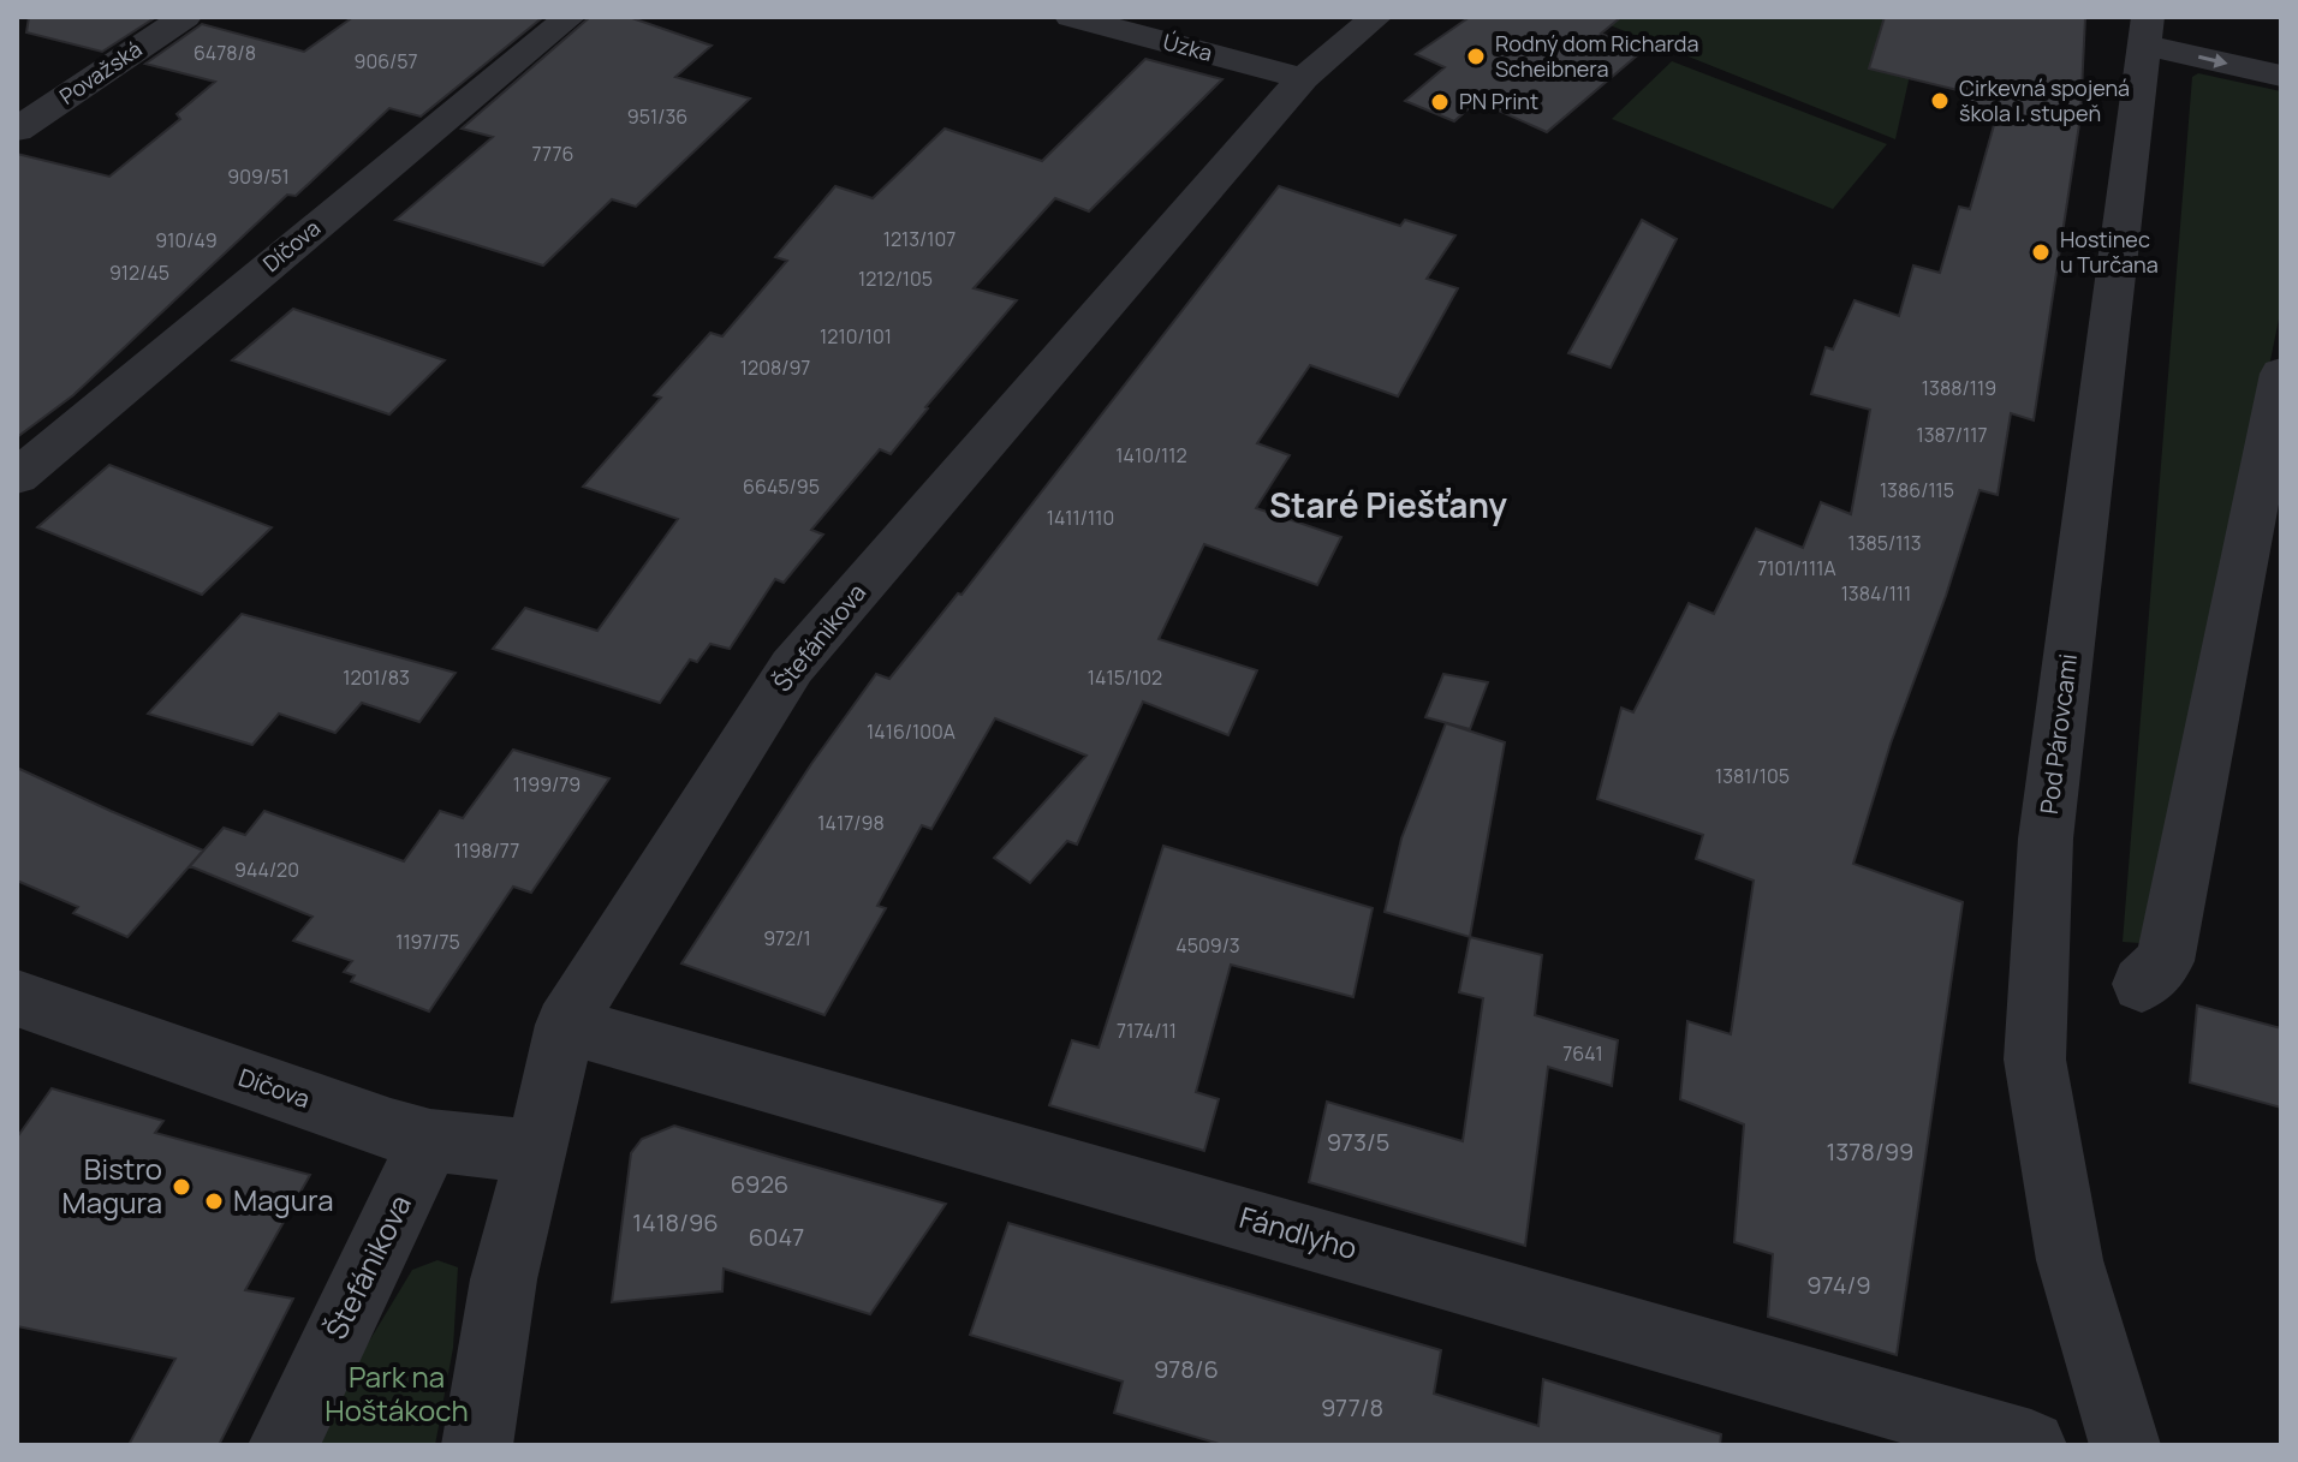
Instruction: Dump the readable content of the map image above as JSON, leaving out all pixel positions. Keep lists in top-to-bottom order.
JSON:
{
  "streets": {
    "street": [
      "Úzka",
      "Považská",
      "Díčova",
      "Štefánikova",
      "Pod Párovcami",
      "Fándlyho"
    ]
  },
  "crossings": [
    ["Úzka", "Štefánikova"],
    ["Díčova", "Štefánikova"],
    ["Štefánikova", "Fándlyho"]
  ],
  "districts": ["Staré Piešťany"],
  "parks": ["Park na Hoštákoch"],
  "places": [
    "Rodný dom Richarda Scheibnera",
    "Cirkevná spojená škola I. stupeň",
    "PN Print",
    "Hostinec u Turčana",
    "Bistro Magura",
    "Magura"
  ],
  "house_numbers": [
    "6478/8",
    "906/57",
    "951/36",
    "7776",
    "909/51",
    "1213/107",
    "910/49",
    "912/45",
    "1212/105",
    "1210/101",
    "1208/97",
    "1388/119",
    "1387/117",
    "1410/112",
    "6645/95",
    "1386/115",
    "1411/110",
    "1385/113",
    "7101/111A",
    "1384/111",
    "1201/83",
    "1415/102",
    "1416/100A",
    "1381/105",
    "1199/79",
    "1417/98",
    "1198/77",
    "944/20",
    "972/1",
    "1197/75",
    "4509/3",
    "7174/11",
    "7641",
    "973/5",
    "1378/99",
    "6926",
    "1418/96",
    "6047",
    "974/9",
    "978/6",
    "977/8"
  ]
}
